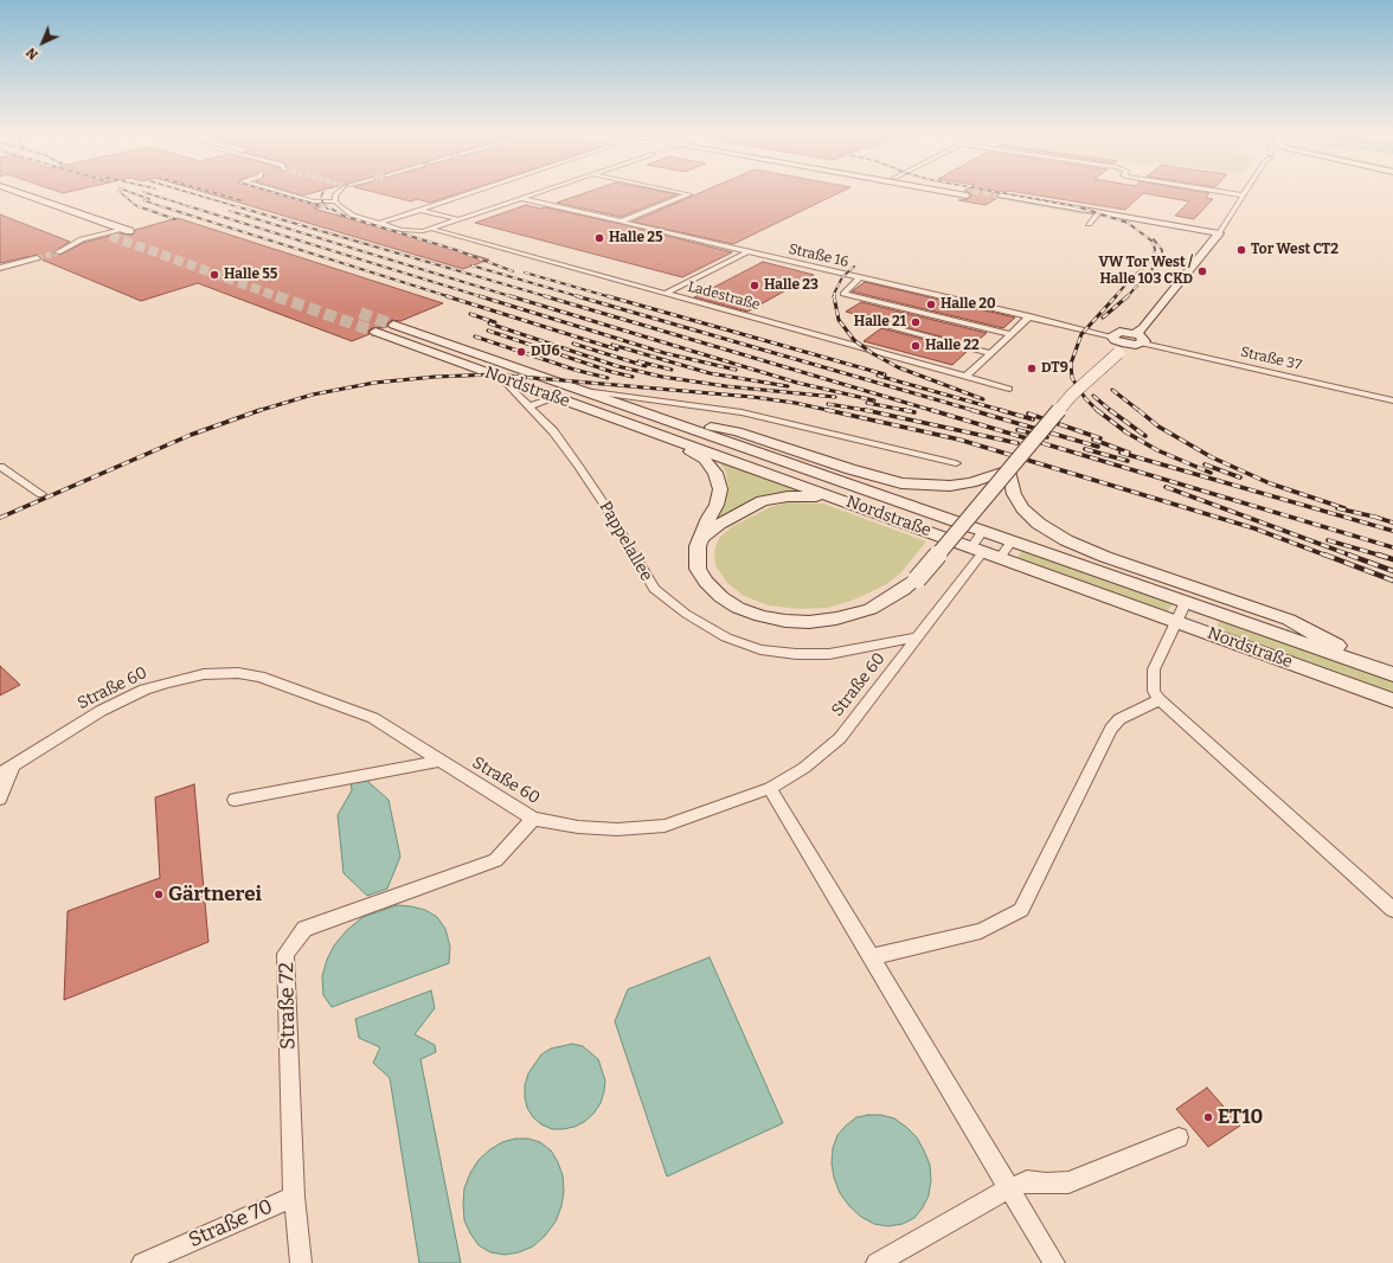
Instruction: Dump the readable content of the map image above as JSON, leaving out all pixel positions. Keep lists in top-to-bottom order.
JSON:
{
  "streets": {
    "street": [
      "Straße 16",
      "Ladestraße",
      "Straße 37",
      "Nordstraße",
      "Pappelallee",
      "Straße 60",
      "Straße 72",
      "Straße 70"
    ]
  },
  "crossings": [
    ["Nordstraße", "Pappelallee"],
    ["Nordstraße", "Straße 60"],
    ["Pappelallee", "Straße 60"],
    ["Straße 60", "Straße 72"],
    ["Straße 72", "Straße 70"]
  ],
  "places": [
    "Halle 25",
    "Tor West CT2",
    "VW Tor West / Halle 103 CKD",
    "Halle 55",
    "Halle 23",
    "Halle 20",
    "Halle 21",
    "Halle 22",
    "DU6",
    "DT9",
    "Gärtnerei",
    "ET10"
  ],
  "north": "bottom left"
}
